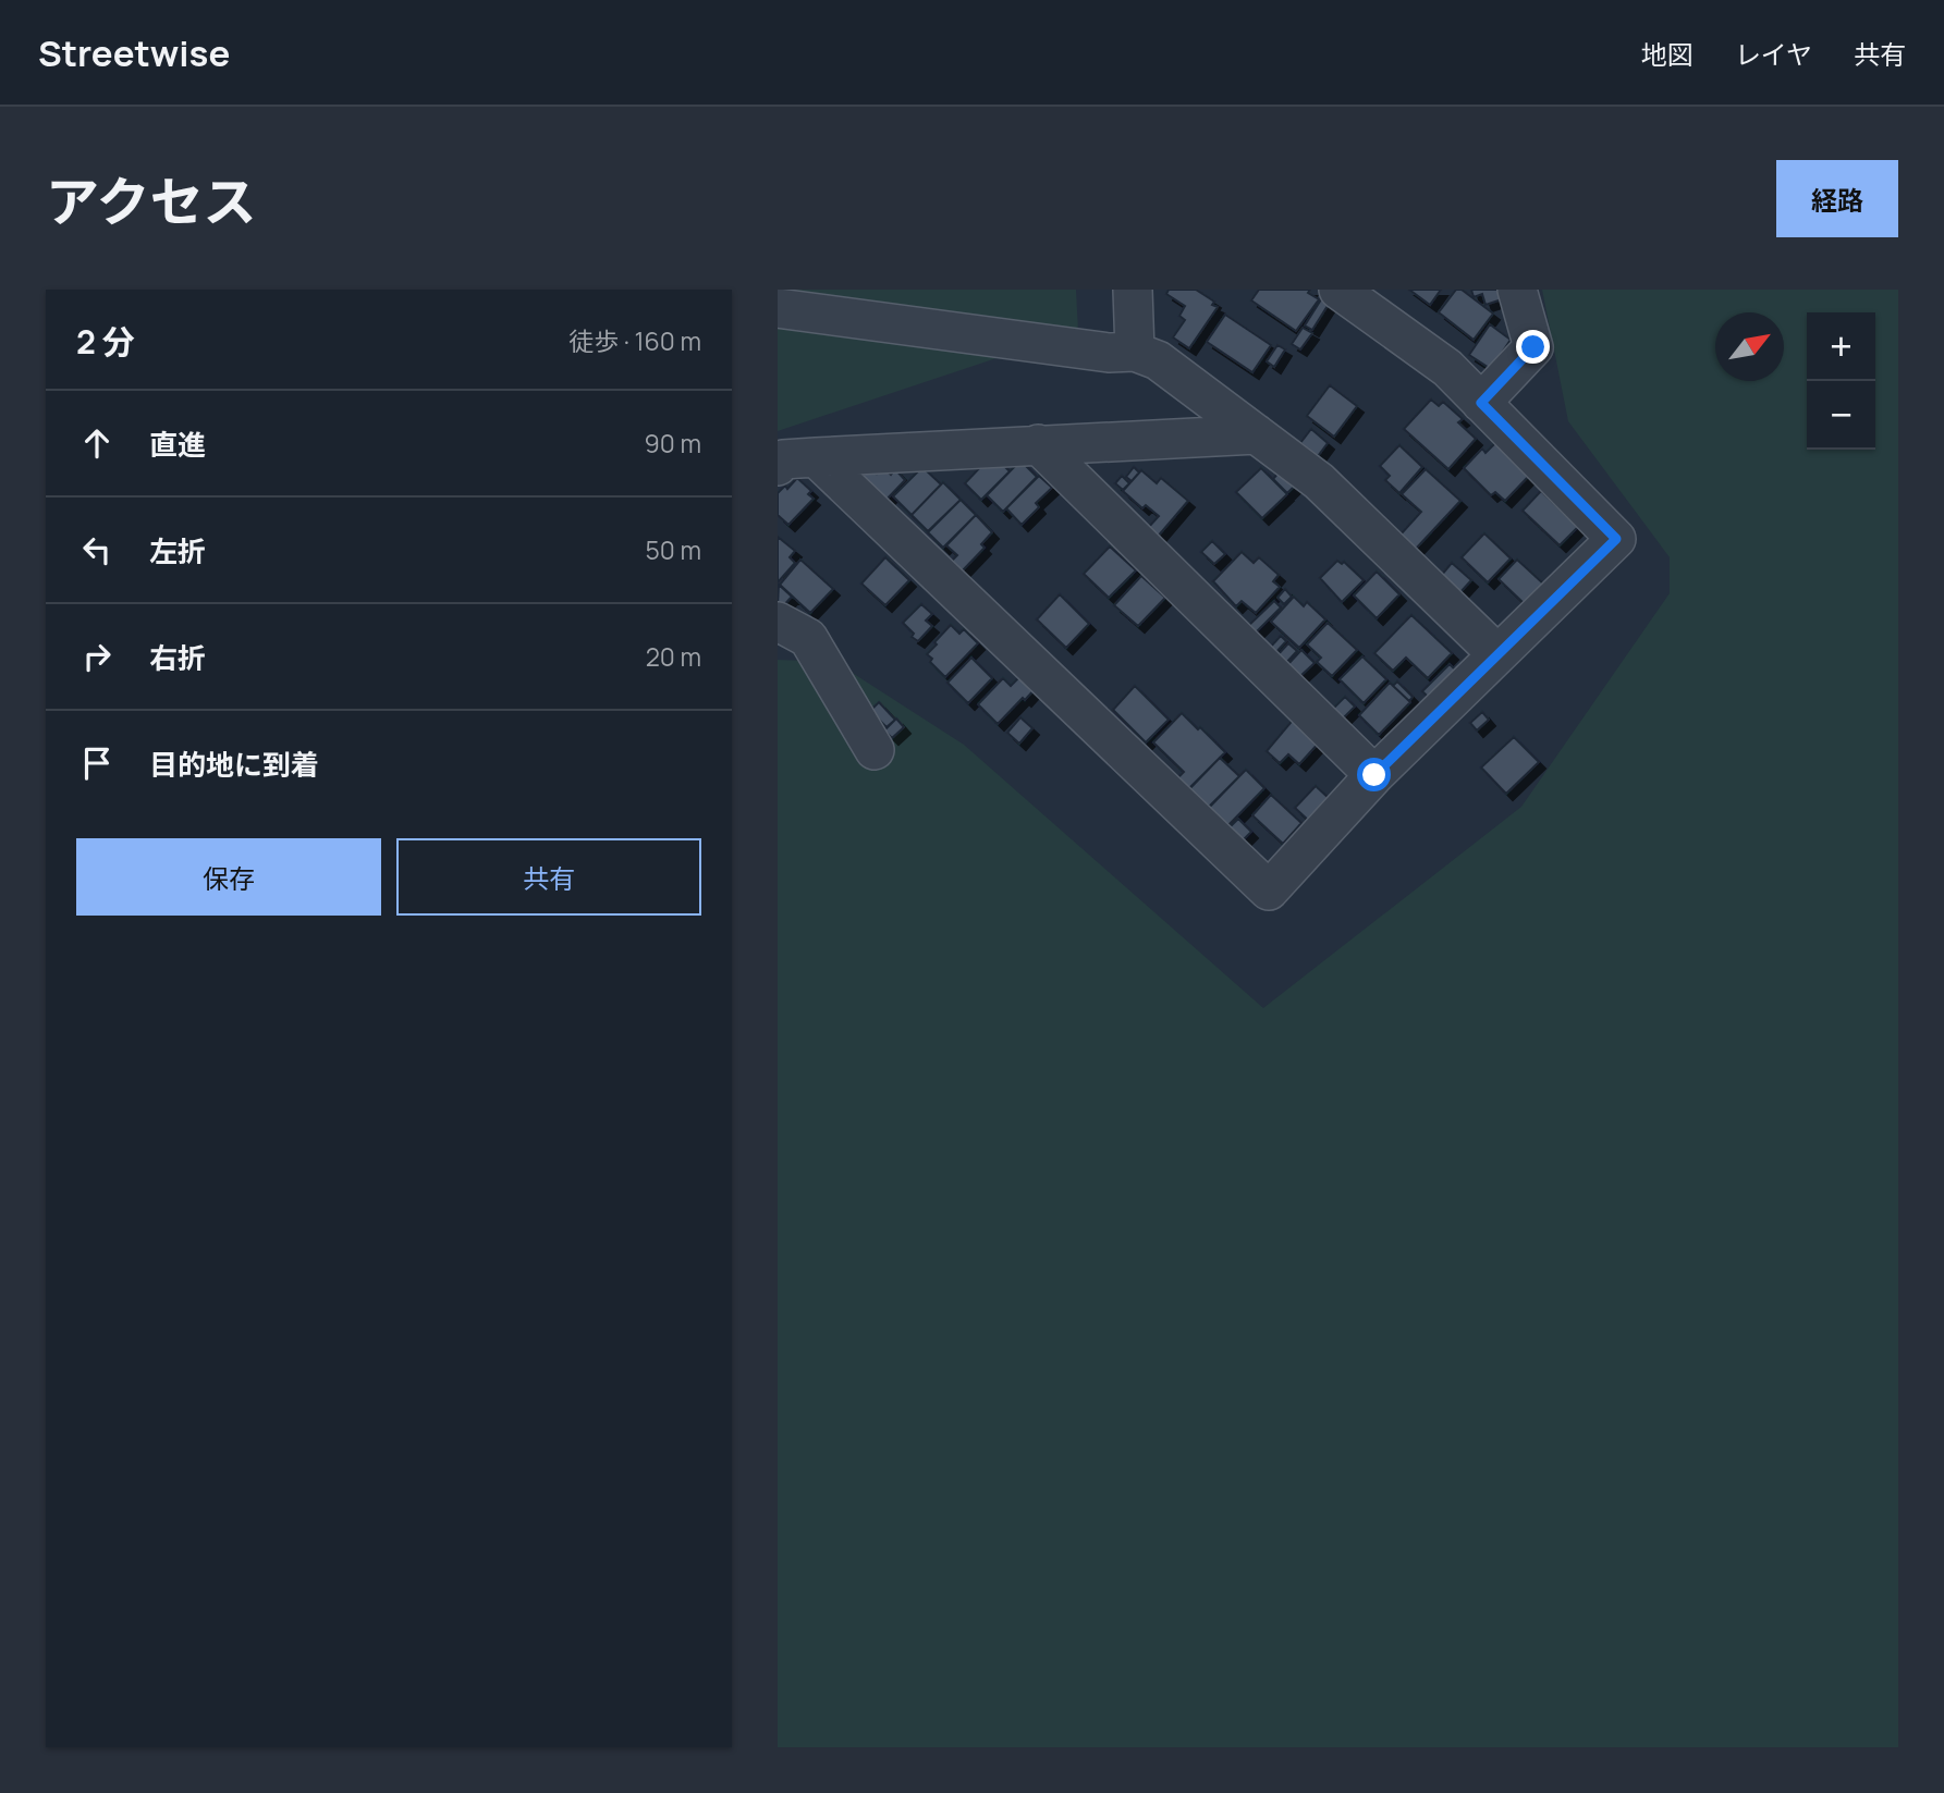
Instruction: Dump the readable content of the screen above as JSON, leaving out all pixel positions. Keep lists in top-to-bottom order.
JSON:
{
  "north": "top right",
  "page": {
    "header": "Streetwise",
    "nav": ["地図", "レイヤ", "共有"],
    "title": "アクセス",
    "buttons": [
      "経路",
      ["保存", "共有"]
    ],
    "heading": ["2 分", "徒歩 · 160 m"],
    "map_buttons": ["+", "−"],
    "list": [
      ["直進", "90 m"],
      ["左折", "50 m"],
      ["右折", "20 m"],
      "目的地に到着"
    ]
  }
}
